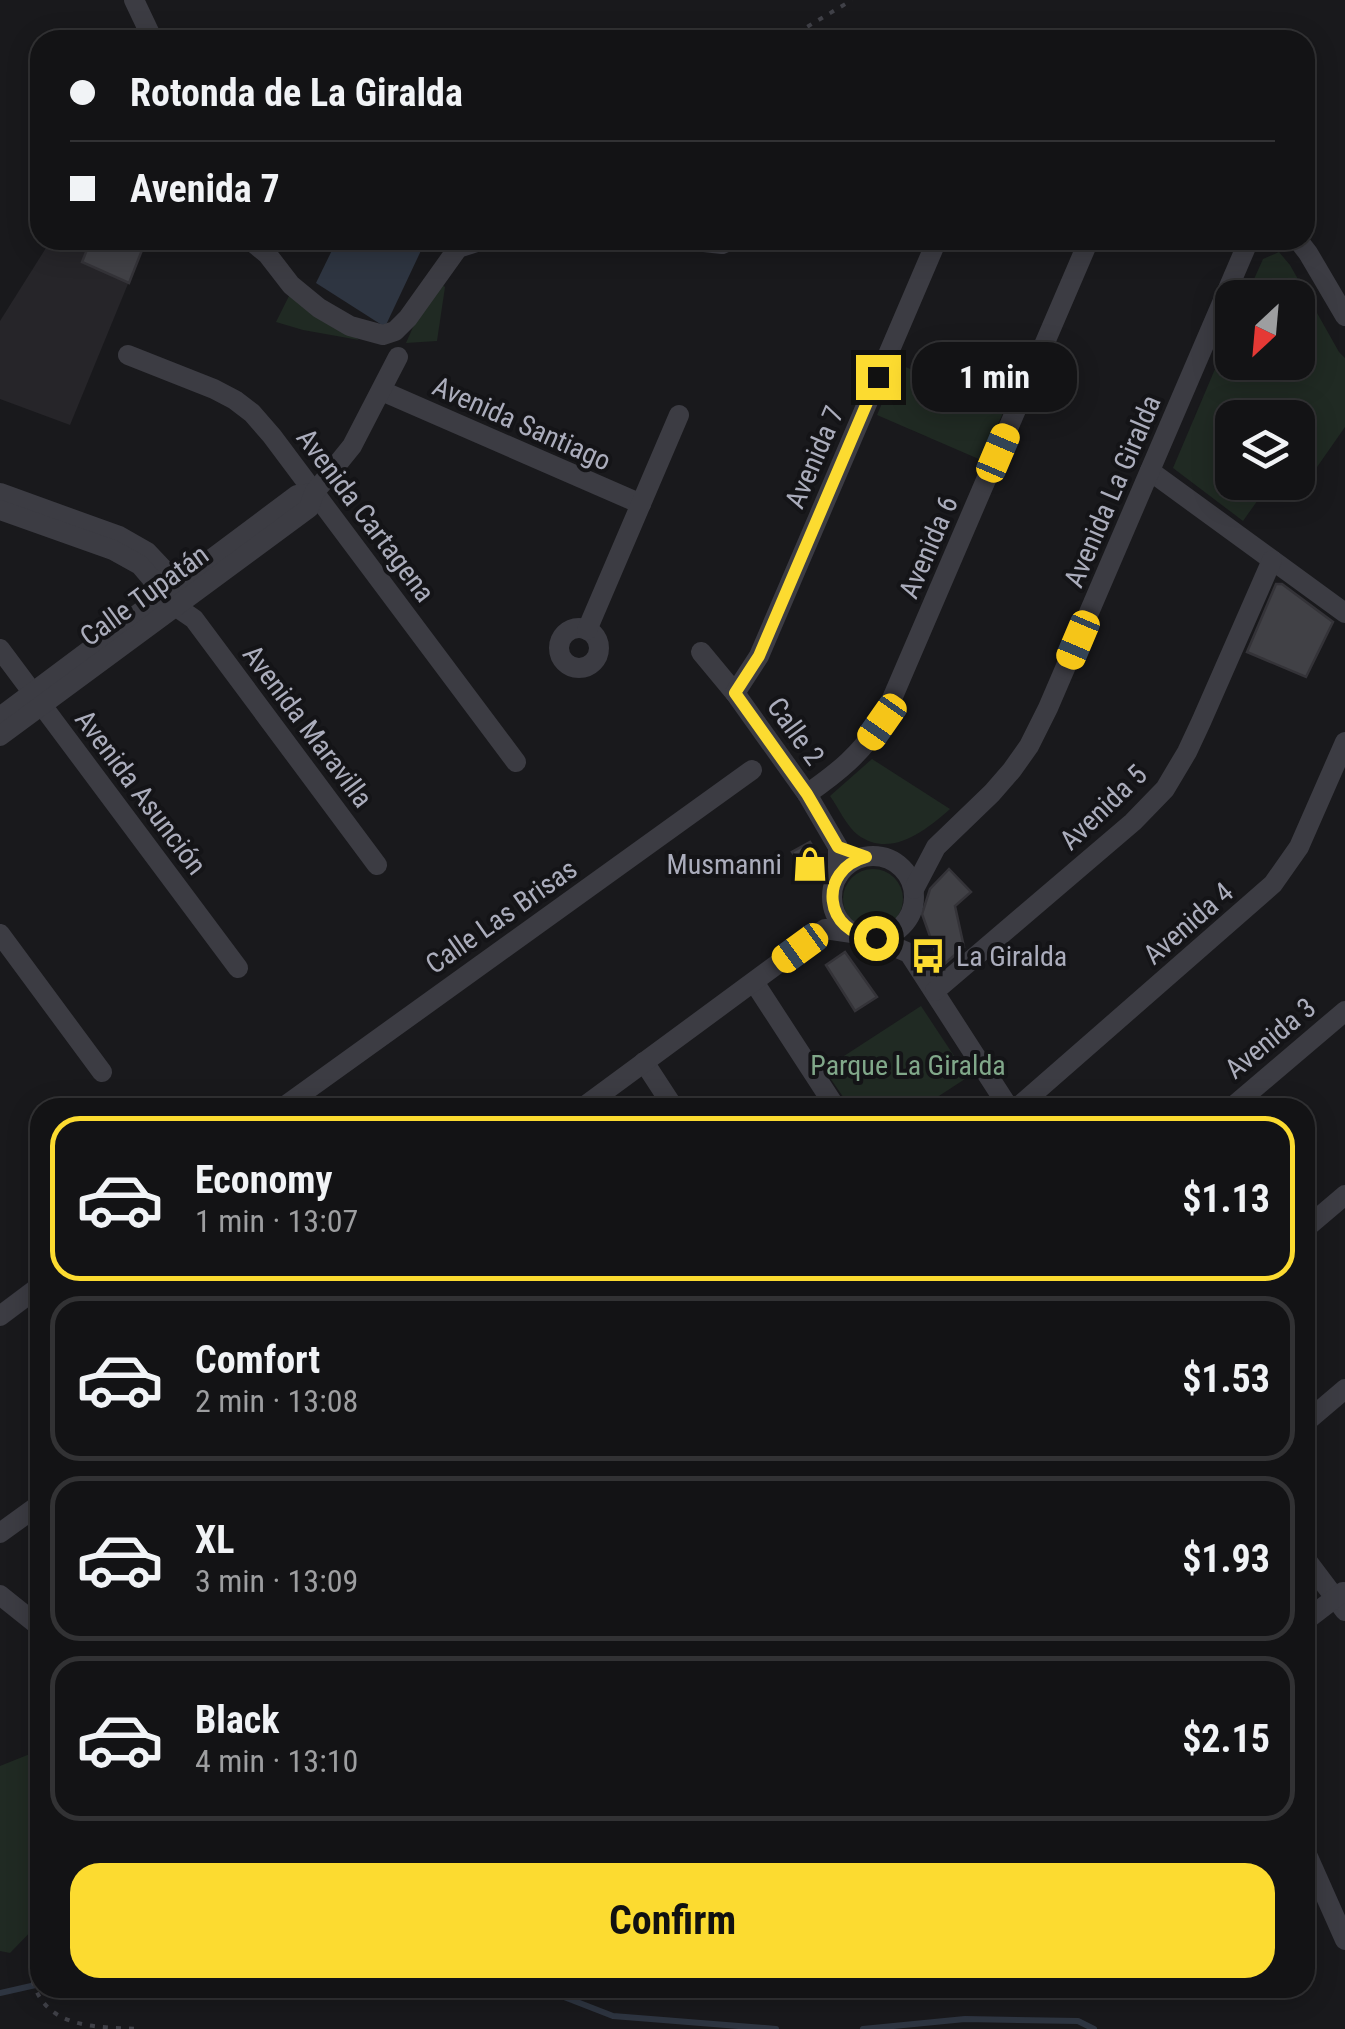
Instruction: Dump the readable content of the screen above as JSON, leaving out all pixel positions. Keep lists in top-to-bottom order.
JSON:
{
  "streets": {
    "street": [
      "Avenida Santiago",
      "Avenida 7",
      "Avenida La Giralda",
      "Avenida Cartagena",
      "Avenida 6",
      "Calle Tupatán",
      "Avenida Maravilla",
      "Calle 2",
      "Avenida Asunción",
      "Avenida 5",
      "Calle Las Brisas",
      "Avenida 4",
      "Avenida 3"
    ]
  },
  "crossings": [
    ["Avenida Santiago", "Calle Tupatán"],
    ["Avenida 7", "Calle 2"],
    ["Avenida Cartagena", "Calle Tupatán"],
    ["Avenida 6", "Calle 2"],
    ["Calle Tupatán", "Avenida Maravilla"],
    ["Calle Tupatán", "Avenida Asunción"]
  ],
  "parks": ["Parque La Giralda"],
  "places": {
    "shop": ["Musmanni"],
    "bus stop": ["La Giralda"]
  },
  "north": "bottom left",
  "page": {
    "banner": ["Rotonda de La Giralda", "Avenida 7"],
    "bubble": "1 min",
    "list": [
      {
        "name": "Economy",
        "note": "1 min · 13:07",
        "value": "$1.13"
      },
      {
        "name": "Comfort",
        "note": "2 min · 13:08",
        "value": "$1.53"
      },
      {
        "name": "XL",
        "note": "3 min · 13:09",
        "value": "$1.93"
      },
      {
        "name": "Black",
        "note": "4 min · 13:10",
        "value": "$2.15"
      }
    ],
    "buttons": "Confirm"
  }
}
